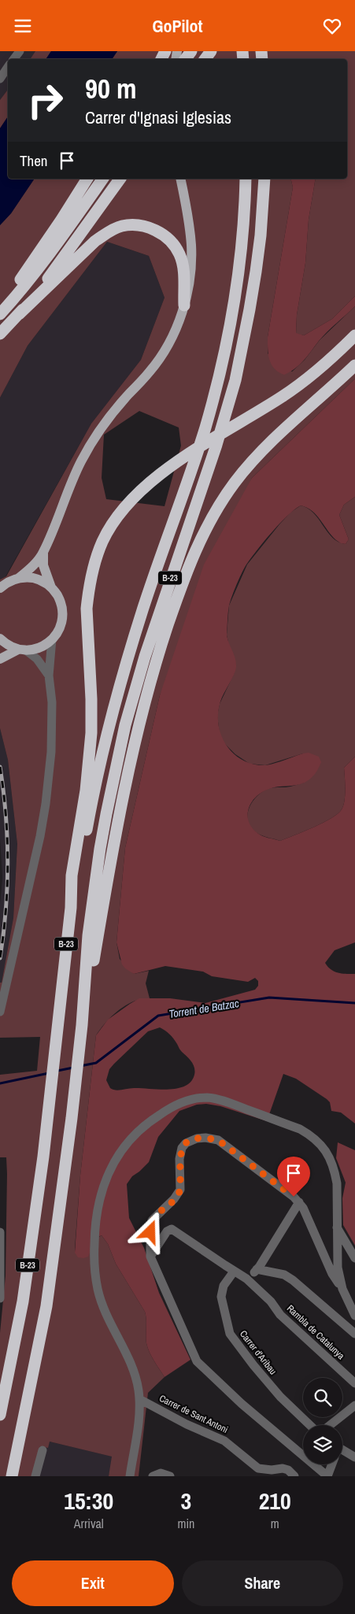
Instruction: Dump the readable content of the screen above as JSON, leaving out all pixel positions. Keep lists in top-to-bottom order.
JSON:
{
  "streets": {
    "highway": ["B-23"],
    "street": ["Rambla de Catalunya", "Carrer d'Aribau", "Carrer de Sant Antoni"]
  },
  "crossings": [
    ["Rambla de Catalunya", "Carrer d'Aribau"]
  ],
  "water": ["Torrent de Batzac"],
  "page": {
    "header": "GoPilot",
    "turn": ["90 m", "Carrer d'Ignasi Iglesias"],
    "then": "Then",
    "eta": [
      "15:30",
      "Arrival",
      "3",
      "min",
      "210",
      "m"
    ],
    "buttons": ["Exit", "Share"]
  }
}
